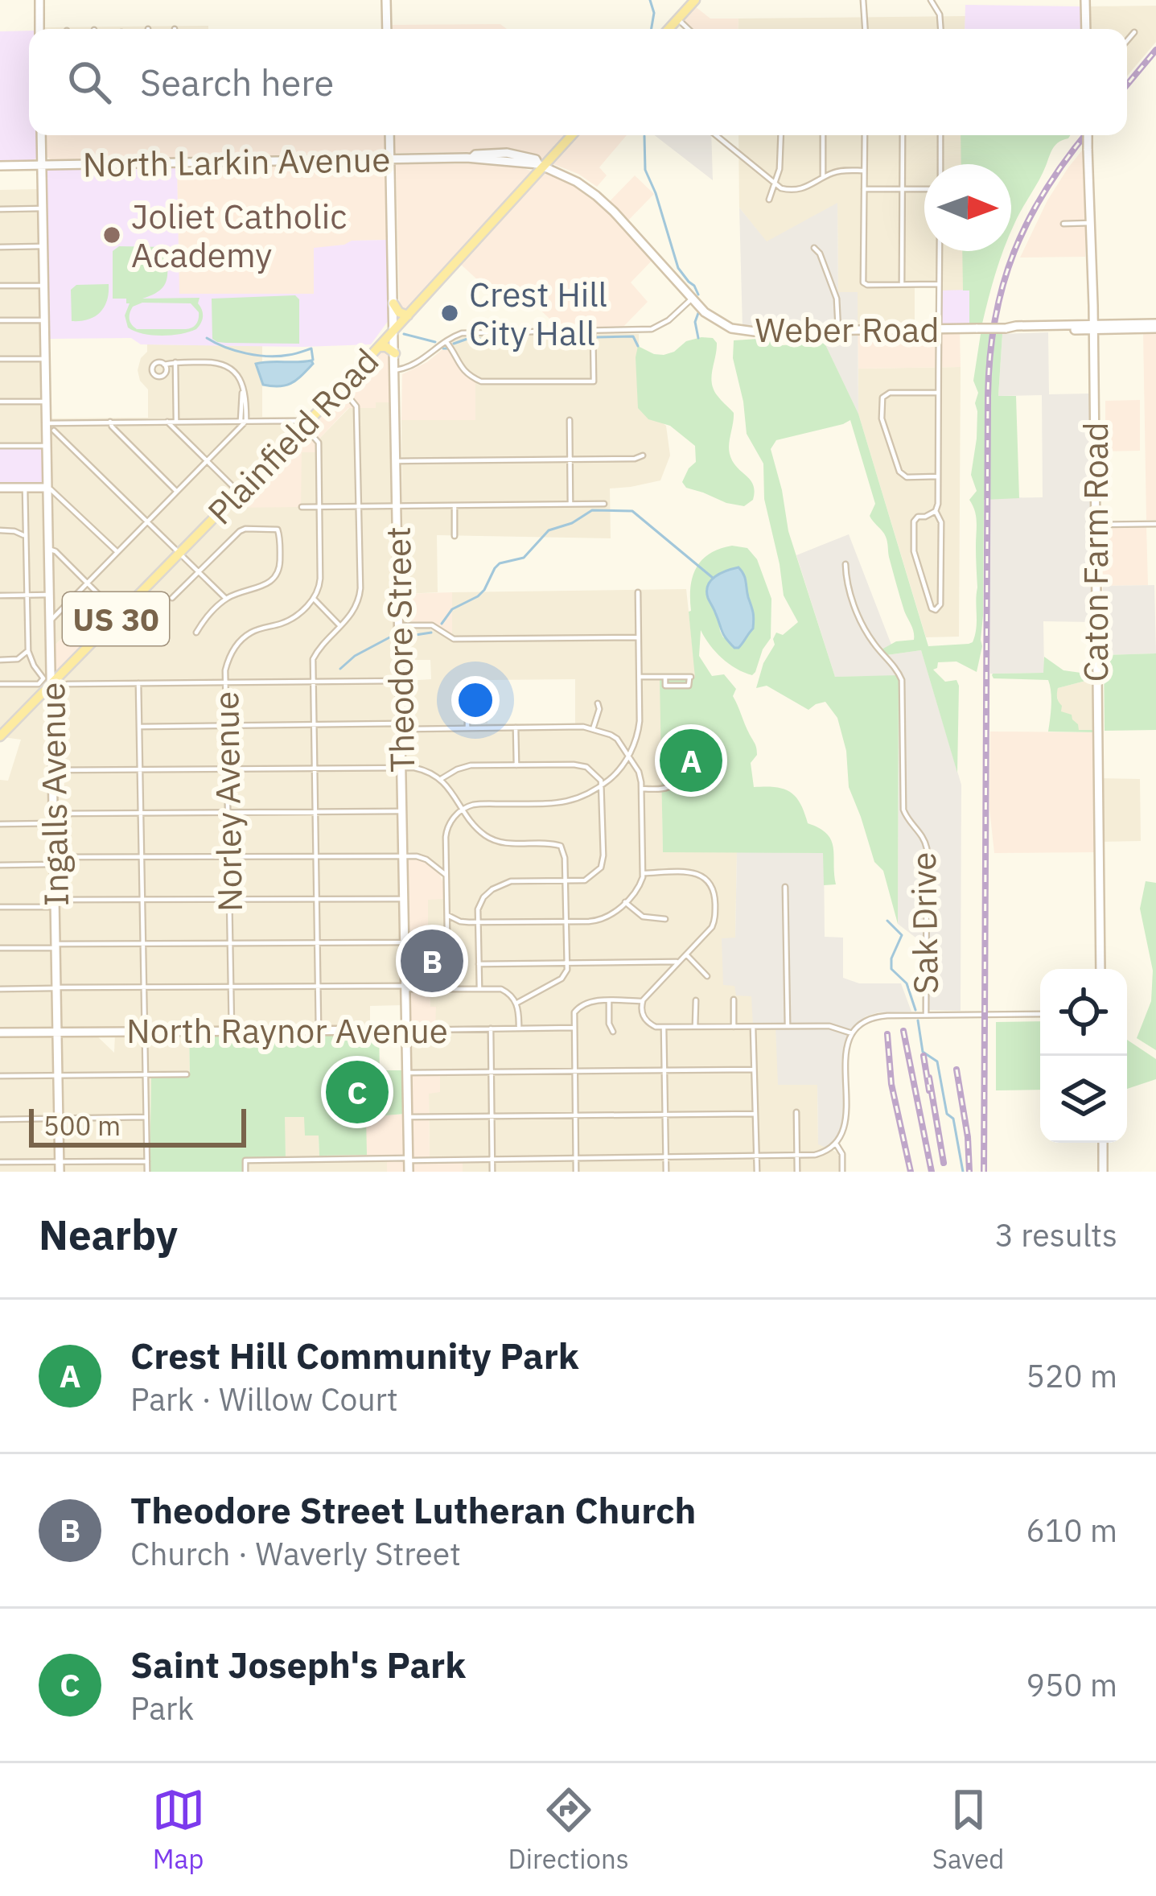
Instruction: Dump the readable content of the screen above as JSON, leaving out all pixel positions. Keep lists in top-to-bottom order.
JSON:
{
  "streets": {
    "main road": [
      "North Larkin Avenue",
      "Weber Road",
      "Plainfield Road",
      "Caton Farm Road",
      "US 30",
      "Theodore Street",
      "Ingalls Avenue",
      "North Raynor Avenue"
    ],
    "street": ["Norley Avenue", "Sak Drive"]
  },
  "crossings": [
    ["North Larkin Avenue", "Weber Road"],
    ["North Larkin Avenue", "Plainfield Road"],
    ["North Larkin Avenue", "Theodore Street"],
    ["North Larkin Avenue", "Ingalls Avenue"],
    ["Weber Road", "Caton Farm Road"],
    ["Plainfield Road", "Theodore Street"],
    ["Plainfield Road", "Ingalls Avenue"],
    ["Theodore Street", "North Raynor Avenue"],
    ["Ingalls Avenue", "North Raynor Avenue"],
    ["Norley Avenue", "North Raynor Avenue"]
  ],
  "places": ["Joliet Catholic Academy", "Crest Hill City Hall"],
  "scale_bar": "500 m",
  "north": "right",
  "page": {
    "search": "Search here",
    "pins": ["A", "B", "C"],
    "scale": "500 m",
    "heading": ["Nearby", "3 results"],
    "list": [
      {
        "mark": "A",
        "name": "Crest Hill Community Park",
        "note": "Park · Willow Court",
        "value": "520 m"
      },
      {
        "mark": "B",
        "name": "Theodore Street Lutheran Church",
        "note": "Church · Waverly Street",
        "value": "610 m"
      },
      {
        "mark": "C",
        "name": "Saint Joseph's Park",
        "note": "Park",
        "value": "950 m"
      }
    ],
    "nav": ["Map", "Directions", "Saved"]
  }
}
